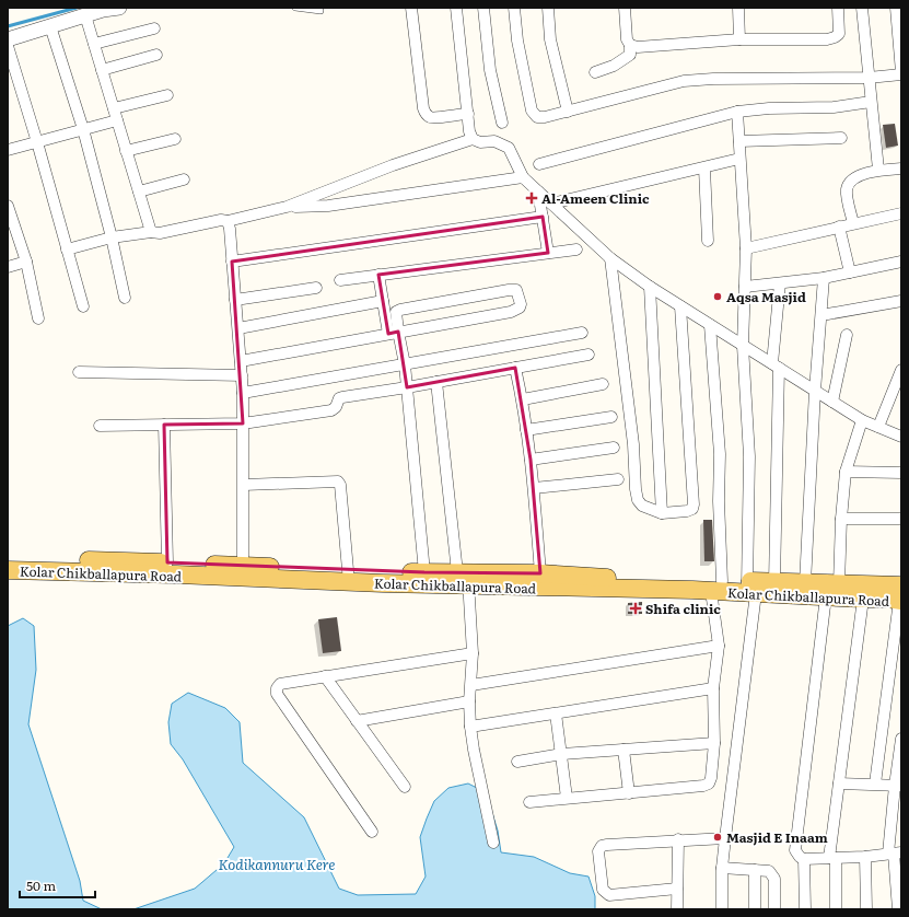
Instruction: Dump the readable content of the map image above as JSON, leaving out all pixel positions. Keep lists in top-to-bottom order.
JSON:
{
  "streets": {
    "main road": ["Kolar Chikballapura Road"]
  },
  "water": ["Kodikannuru Kere"],
  "places": {
    "health": ["Al-Ameen Clinic", "Shifa clinic"],
    "other": ["Aqsa Masjid", "Masjid E Inaam"]
  },
  "scale_bar": "50 m"
}
